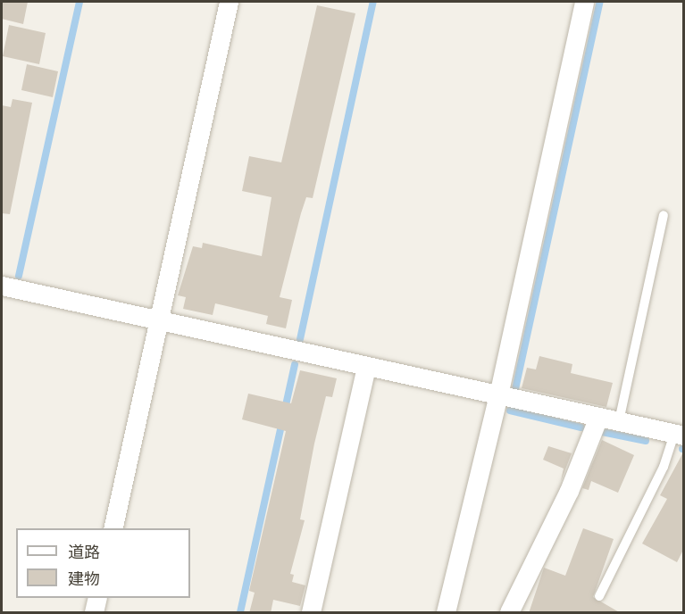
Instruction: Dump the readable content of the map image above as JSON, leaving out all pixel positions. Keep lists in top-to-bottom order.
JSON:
{
  "legend": ["道路", "建物"]
}
